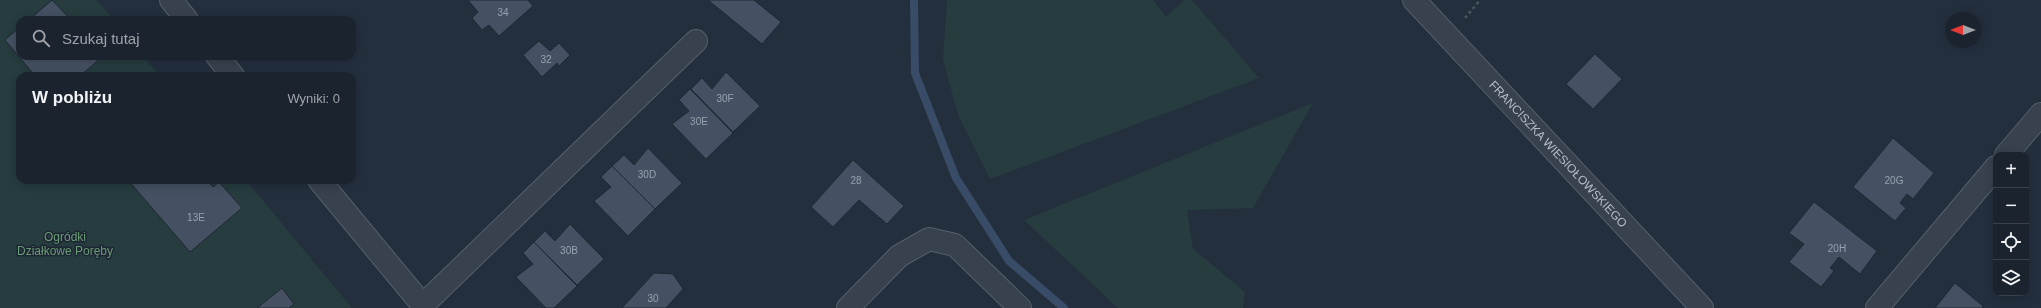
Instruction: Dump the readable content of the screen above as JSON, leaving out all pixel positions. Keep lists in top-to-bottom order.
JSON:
{
  "streets": {
    "street": ["FRANCISZKA WIESIOŁOWSKIEGO"]
  },
  "parks": ["Ogródki Działkowe Poręby"],
  "house_numbers": [
    "34",
    "32",
    "30F",
    "30E",
    "30D",
    "28",
    "20G",
    "13E",
    "20H",
    "30B",
    "30"
  ],
  "north": "left",
  "page": {
    "search": "Szukaj tutaj",
    "heading": ["W pobliżu", "Wyniki: 0"],
    "map_buttons": ["+", "−"]
  }
}
